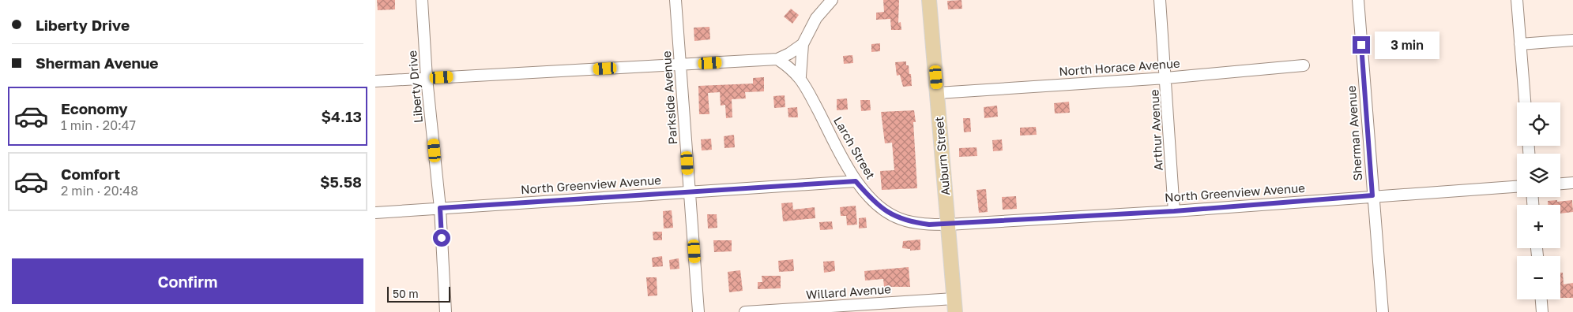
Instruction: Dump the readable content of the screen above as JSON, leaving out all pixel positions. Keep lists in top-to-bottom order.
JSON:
{
  "streets": {
    "main road": ["Auburn Street"],
    "street": [
      "North Horace Avenue",
      "Liberty Drive",
      "Parkside Avenue",
      "Arthur Avenue",
      "Sherman Avenue",
      "Larch Street",
      "North Greenview Avenue",
      "Willard Avenue"
    ]
  },
  "crossings": [
    ["North Horace Avenue", "Arthur Avenue"],
    ["North Horace Avenue", "Auburn Street"],
    ["Liberty Drive", "North Greenview Avenue"],
    ["Parkside Avenue", "North Greenview Avenue"],
    ["Arthur Avenue", "North Greenview Avenue"],
    ["Sherman Avenue", "North Greenview Avenue"],
    ["Larch Street", "Auburn Street"],
    ["Larch Street", "North Greenview Avenue"],
    ["Auburn Street", "North Greenview Avenue"],
    ["Auburn Street", "Willard Avenue"]
  ],
  "scale_bar": "50 m",
  "page": {
    "banner": ["Liberty Drive", "Sherman Avenue"],
    "bubble": "3 min",
    "list": [
      {
        "name": "Economy",
        "note": "1 min · 20:47",
        "value": "$4.13"
      },
      {
        "name": "Comfort",
        "note": "2 min · 20:48",
        "value": "$5.58"
      }
    ],
    "map_buttons": ["+", "−"],
    "buttons": "Confirm",
    "scale": "50 m"
  }
}
